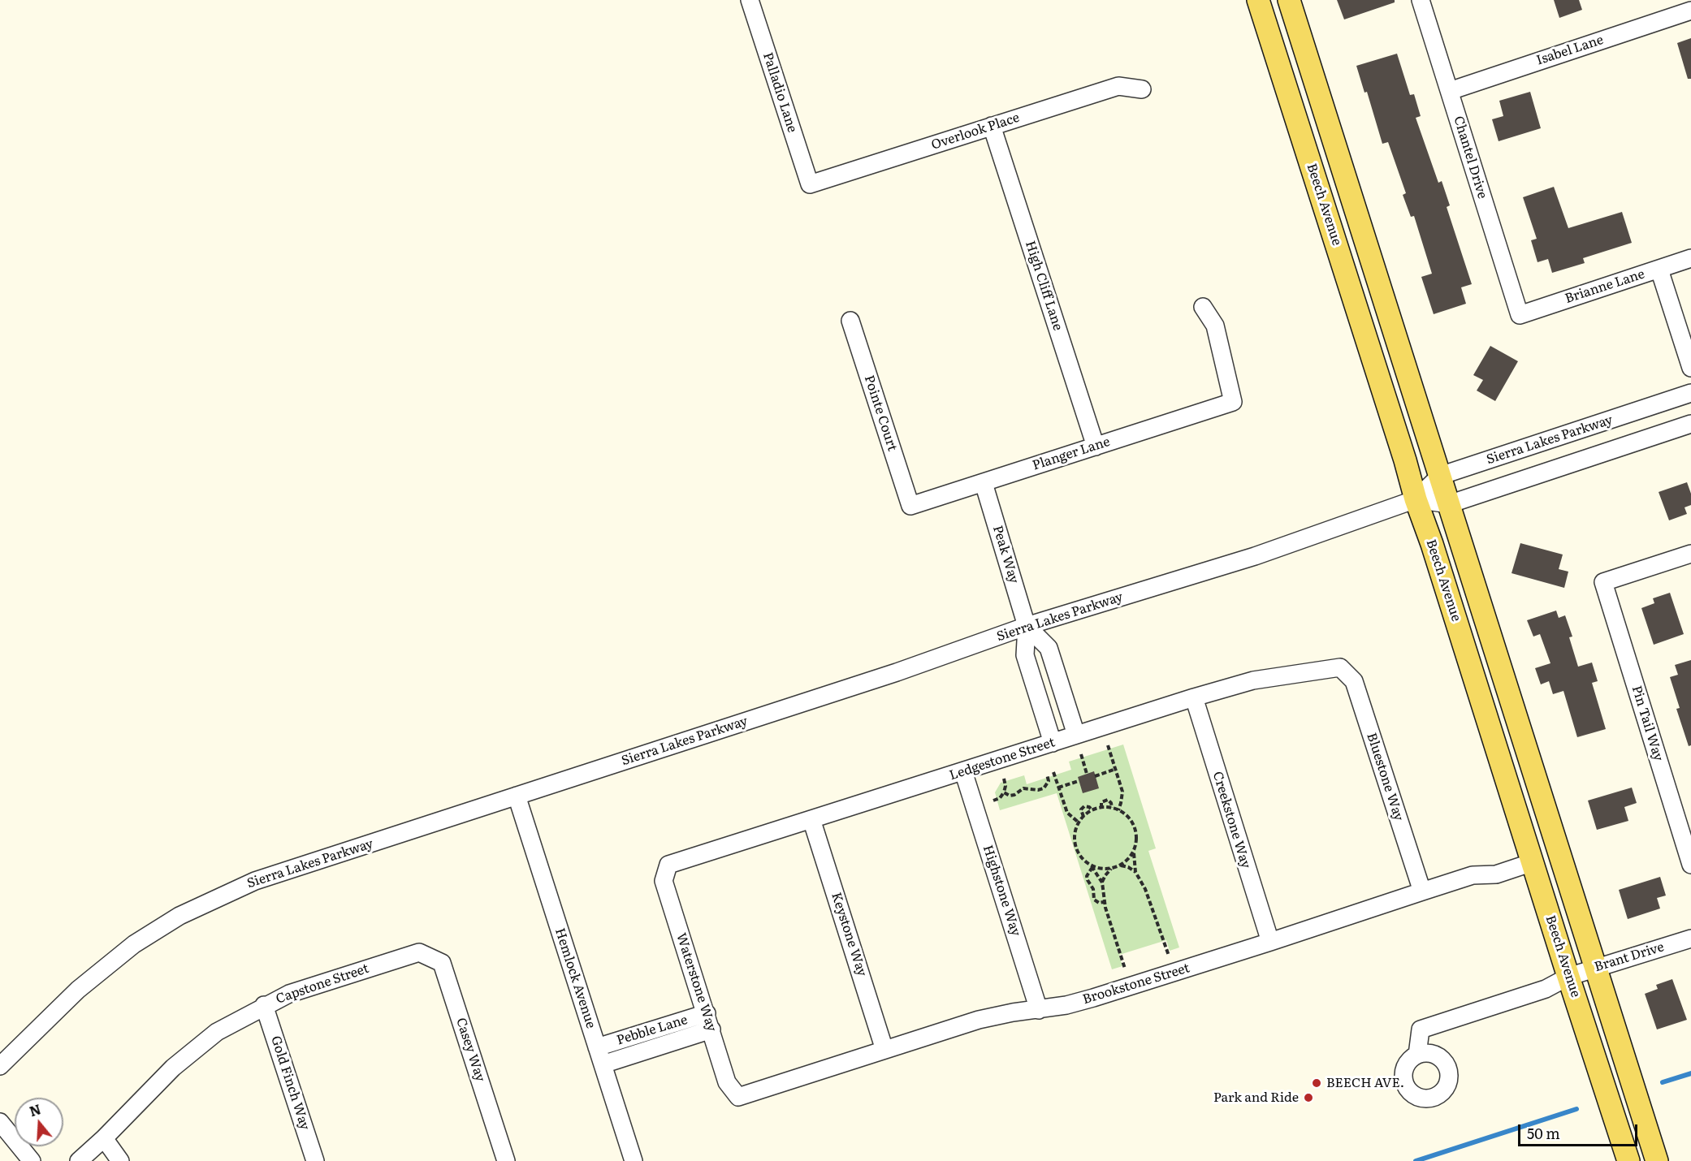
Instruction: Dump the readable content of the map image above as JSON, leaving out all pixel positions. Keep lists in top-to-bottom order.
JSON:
{
  "streets": {
    "main road": ["Beech Avenue"],
    "street": [
      "Isabel Lane",
      "Palladio Lane",
      "Overlook Place",
      "Chantel Drive",
      "High Cliff Lane",
      "Brianne Lane",
      "Pointe Court",
      "Sierra Lakes Parkway",
      "Planger Lane",
      "Peak Way",
      "Pin Tail Way",
      "Ledgestone Street",
      "Bluestone Way",
      "Creekstone Way",
      "Highstone Way",
      "Keystone Way",
      "Brant Drive",
      "Hemlock Avenue",
      "Waterstone Way",
      "Capstone Street",
      "Brookstone Street",
      "Pebble Lane",
      "Casey Way",
      "Gold Finch Way"
    ]
  },
  "crossings": [
    ["Isabel Lane", "Chantel Drive"],
    ["Palladio Lane", "Overlook Place"],
    ["Overlook Place", "High Cliff Lane"],
    ["Chantel Drive", "Brianne Lane"],
    ["Beech Avenue", "Sierra Lakes Parkway"],
    ["Beech Avenue", "Brant Drive"],
    ["Beech Avenue", "Brookstone Street"],
    ["High Cliff Lane", "Planger Lane"],
    ["Pointe Court", "Planger Lane"],
    ["Sierra Lakes Parkway", "Peak Way"],
    ["Sierra Lakes Parkway", "Hemlock Avenue"],
    ["Planger Lane", "Peak Way"],
    ["Peak Way", "Ledgestone Street"],
    ["Ledgestone Street", "Bluestone Way"],
    ["Ledgestone Street", "Creekstone Way"],
    ["Ledgestone Street", "Highstone Way"],
    ["Ledgestone Street", "Keystone Way"],
    ["Ledgestone Street", "Waterstone Way"],
    ["Bluestone Way", "Brookstone Street"],
    ["Creekstone Way", "Brookstone Street"],
    ["Highstone Way", "Brookstone Street"],
    ["Keystone Way", "Brookstone Street"],
    ["Hemlock Avenue", "Pebble Lane"],
    ["Waterstone Way", "Brookstone Street"],
    ["Waterstone Way", "Pebble Lane"],
    ["Capstone Street", "Casey Way"],
    ["Capstone Street", "Gold Finch Way"]
  ],
  "places": ["BEECH AVE.", "Park and Ride"],
  "scale_bar": "50 m",
  "north": "top"
}
